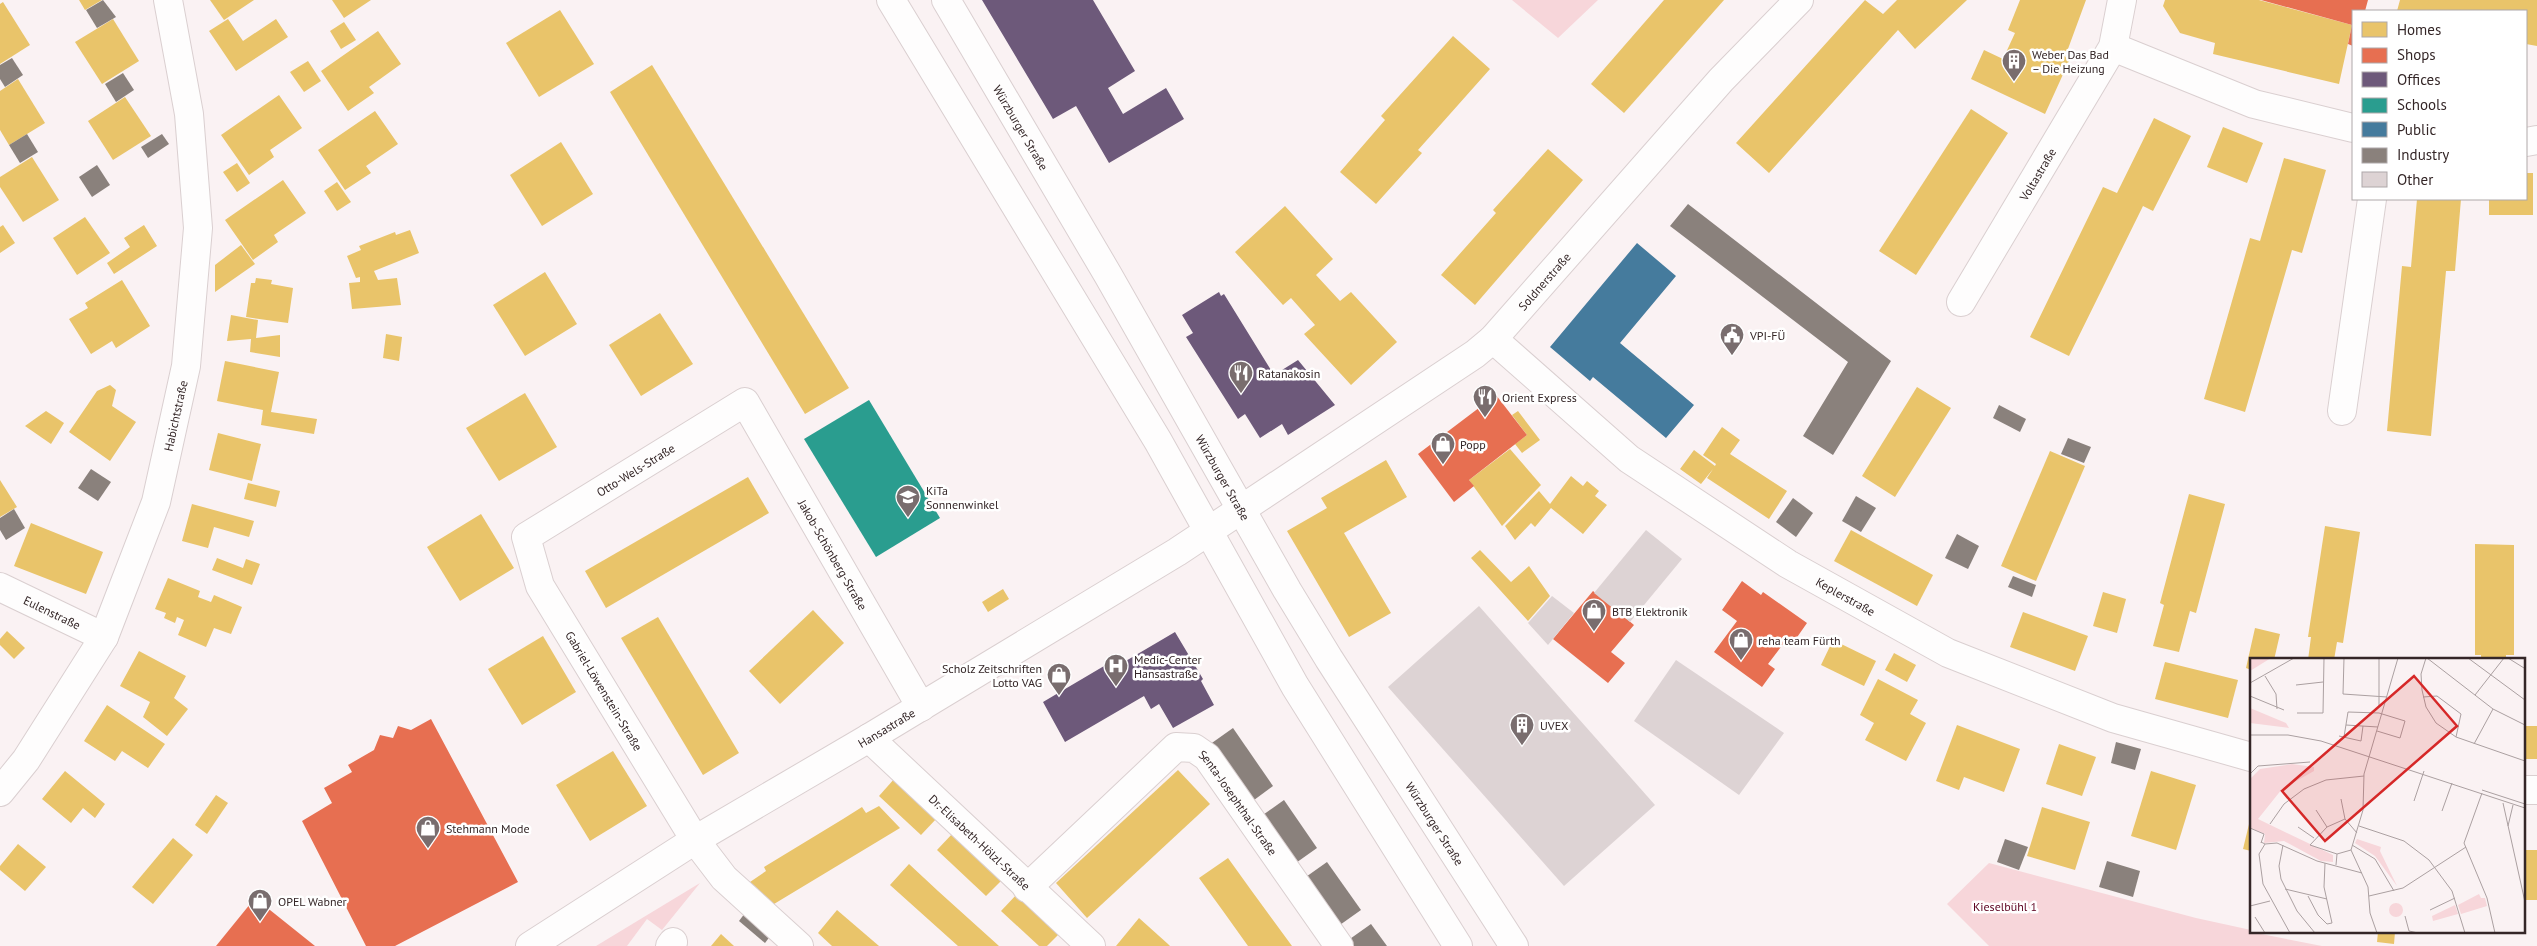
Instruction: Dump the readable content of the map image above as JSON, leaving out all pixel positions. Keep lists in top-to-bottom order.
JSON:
{
  "streets": {
    "street": [
      "Würzburger Straße",
      "Voltastraße",
      "Soldnerstraße",
      "Habichtstraße",
      "Otto-Wels-Straße",
      "Jakob-Schönberg-Straße",
      "Keplerstraße",
      "Eulenstraße",
      "Gabriel-Löwenstein-Straße",
      "Hansastraße",
      "Senta-Josephthal-Straße",
      "Dr.-Elisabeth-Hölzl-Straße"
    ]
  },
  "crossings": [
    ["Würzburger Straße", "Soldnerstraße"],
    ["Würzburger Straße", "Hansastraße"],
    ["Soldnerstraße", "Keplerstraße"],
    ["Soldnerstraße", "Hansastraße"],
    ["Habichtstraße", "Eulenstraße"],
    ["Otto-Wels-Straße", "Jakob-Schönberg-Straße"],
    ["Otto-Wels-Straße", "Gabriel-Löwenstein-Straße"],
    ["Jakob-Schönberg-Straße", "Hansastraße"],
    ["Gabriel-Löwenstein-Straße", "Hansastraße"],
    ["Hansastraße", "Dr.-Elisabeth-Hölzl-Straße"],
    ["Senta-Josephthal-Straße", "Dr.-Elisabeth-Hölzl-Straße"]
  ],
  "parks": ["Kieselbühl 1"],
  "places": {
    "building": ["Weber Das Bad – Die Heizung", "UVEX"],
    "public building": ["VPI-FÜ"],
    "restaurant": ["Ratanakosin", "Orient Express"],
    "shop": [
      "Popp",
      "BTB Elektronik",
      "reha team Fürth",
      "Scholz Zeitschriften Lotto VAG",
      "Stehmann Mode",
      "OPEL Wabner"
    ],
    "school or university": ["KiTa Sonnenwinkel"],
    "hospital": ["Medic-Center Hansastraße"]
  },
  "legend": [
    "Homes",
    "Shops",
    "Offices",
    "Schools",
    "Public",
    "Industry",
    "Other"
  ]
}
